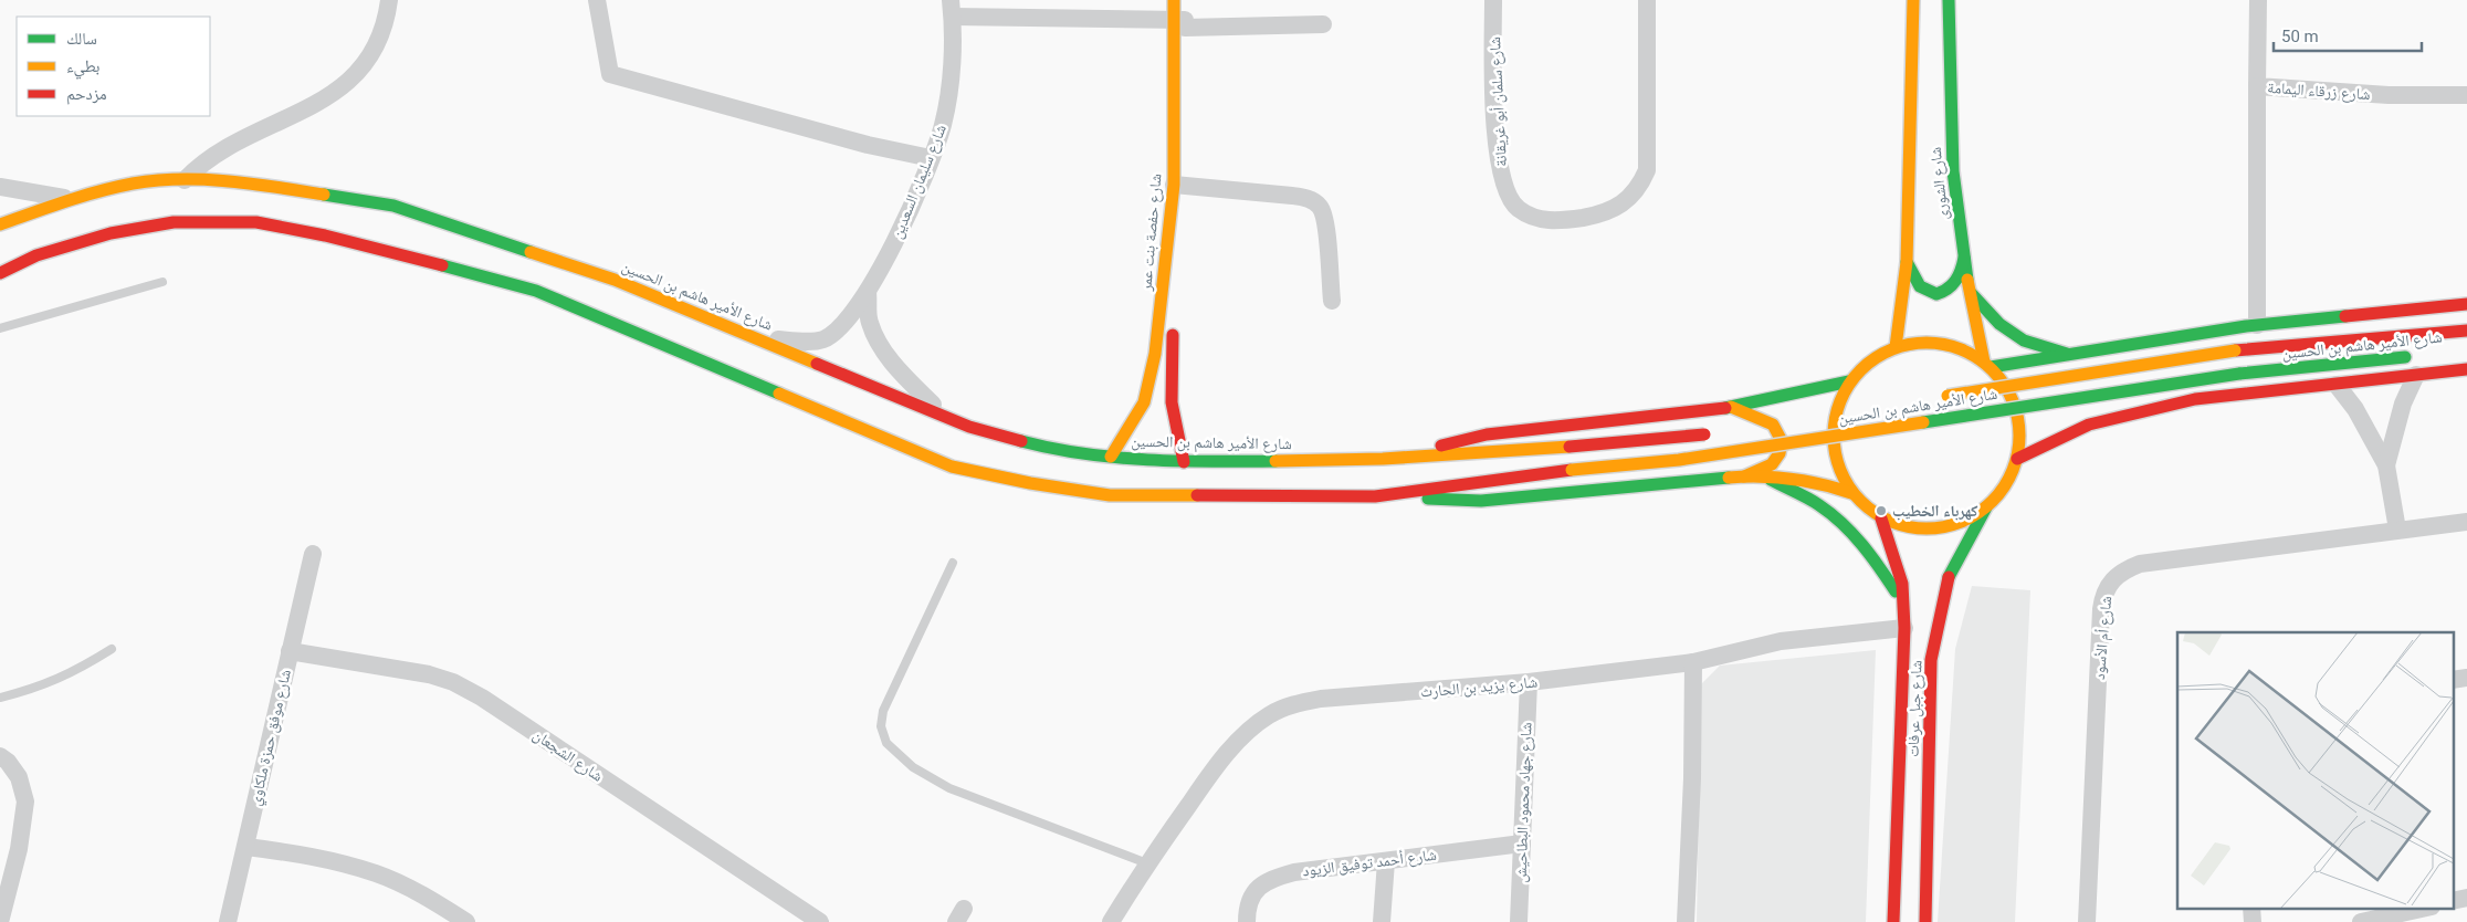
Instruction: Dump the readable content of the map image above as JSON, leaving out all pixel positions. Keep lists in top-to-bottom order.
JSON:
{
  "streets": {
    "main road": [
      "شارع الشورى",
      "شارع حفصة بنت عمر",
      "شارع الأمير هاشم بن الحسين",
      "شارع جبل عرفات"
    ],
    "street": [
      "شارع زرقاء اليمامة",
      "شارع سلمان أبو غريقانة",
      "شارع سليمان السعدين",
      "شارع أم الأسود",
      "شارع يزيد بن الحارث",
      "شارع موفق حمزة ملكاوي",
      "شارع الشجعان",
      "شارع جهاد محمود البطاحيش",
      "شارع أحمد توفيق الزيود"
    ]
  },
  "crossings": [
    ["شارع سليمان السعدين", "شارع الأمير هاشم بن الحسين"],
    ["شارع الشورى", "شارع الأمير هاشم بن الحسين"],
    ["شارع الشورى", "شارع جبل عرفات"],
    ["شارع حفصة بنت عمر", "شارع الأمير هاشم بن الحسين"],
    ["شارع الأمير هاشم بن الحسين", "شارع جبل عرفات"],
    ["شارع يزيد بن الحارث", "شارع جبل عرفات"],
    ["شارع يزيد بن الحارث", "شارع جهاد محمود البطاحيش"],
    ["شارع موفق حمزة ملكاوي", "شارع الشجعان"],
    ["شارع جهاد محمود البطاحيش", "شارع أحمد توفيق الزيود"]
  ],
  "places": ["كهرباء الخطيب"],
  "legend": ["سالك", "بطيء", "مزدحم"],
  "scale_bar": "50 m"
}
